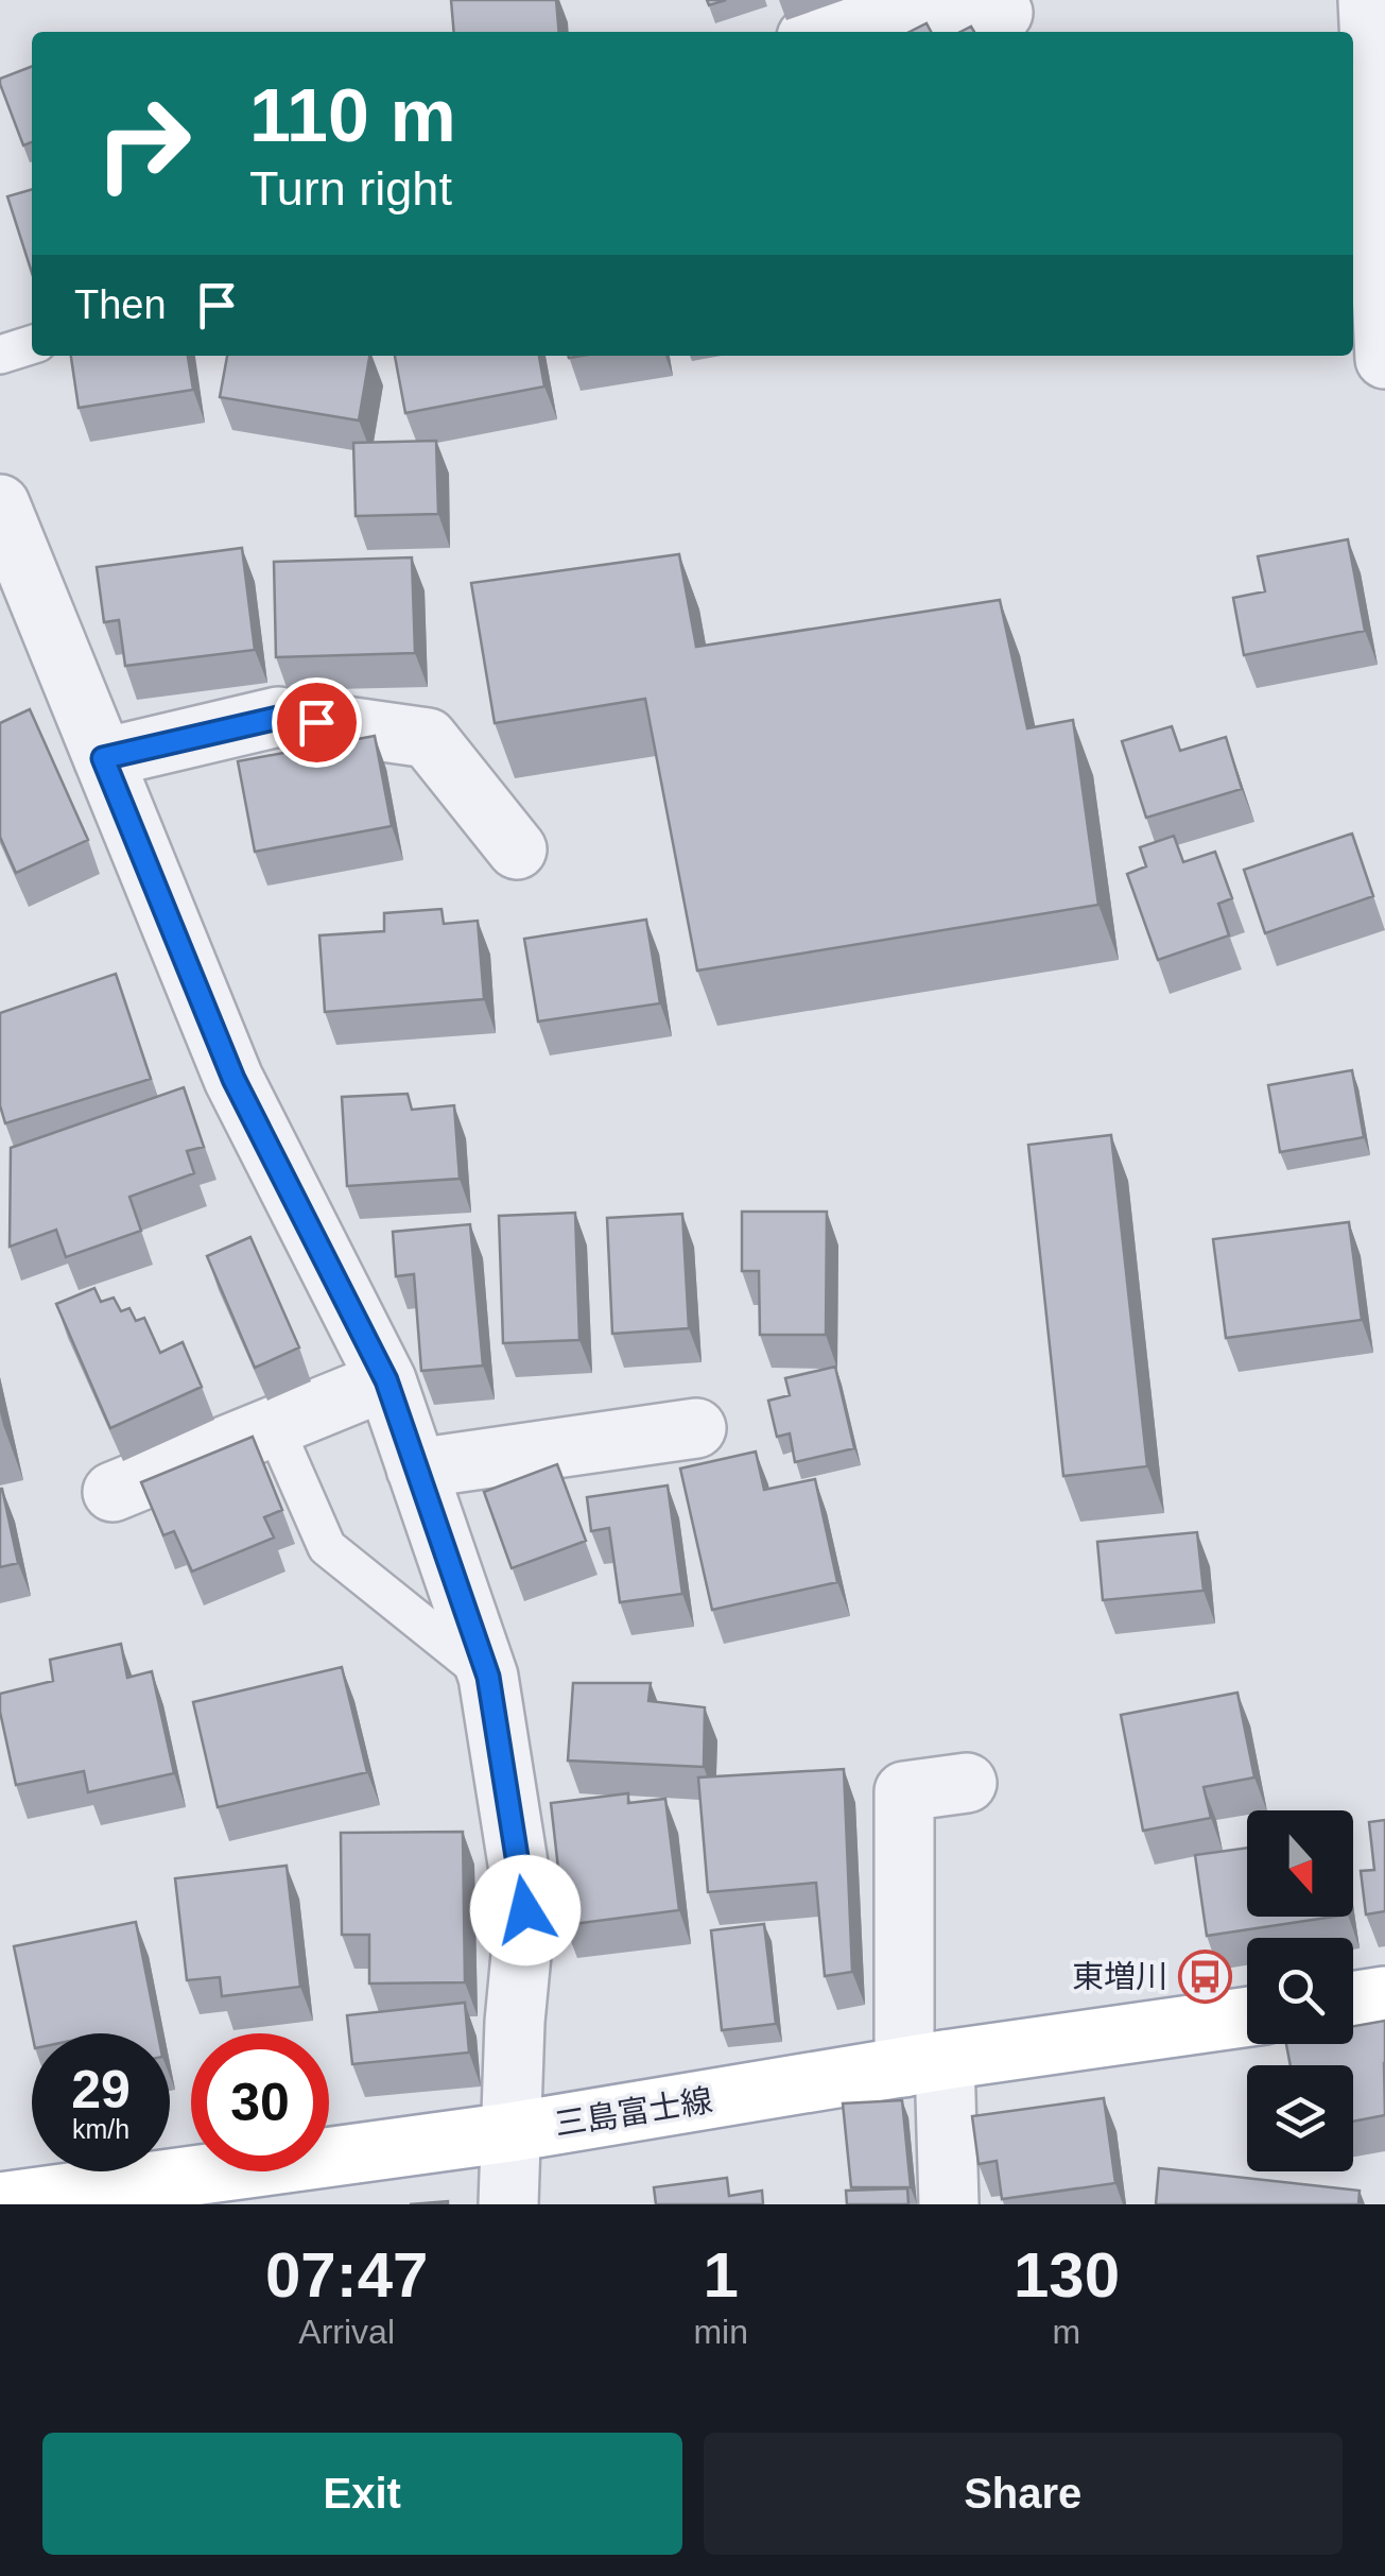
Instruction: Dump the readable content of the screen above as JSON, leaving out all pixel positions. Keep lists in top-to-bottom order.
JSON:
{
  "streets": {
    "main road": ["三島富士線"]
  },
  "places": {
    "bus stop": ["東増川"]
  },
  "north": "bottom",
  "page": {
    "turn": ["110 m", "Turn right"],
    "then": "Then",
    "speed": "29 km/h",
    "limit": "30",
    "eta": [
      "07:47",
      "Arrival",
      "1",
      "min",
      "130",
      "m"
    ],
    "buttons": ["Exit", "Share"]
  }
}
